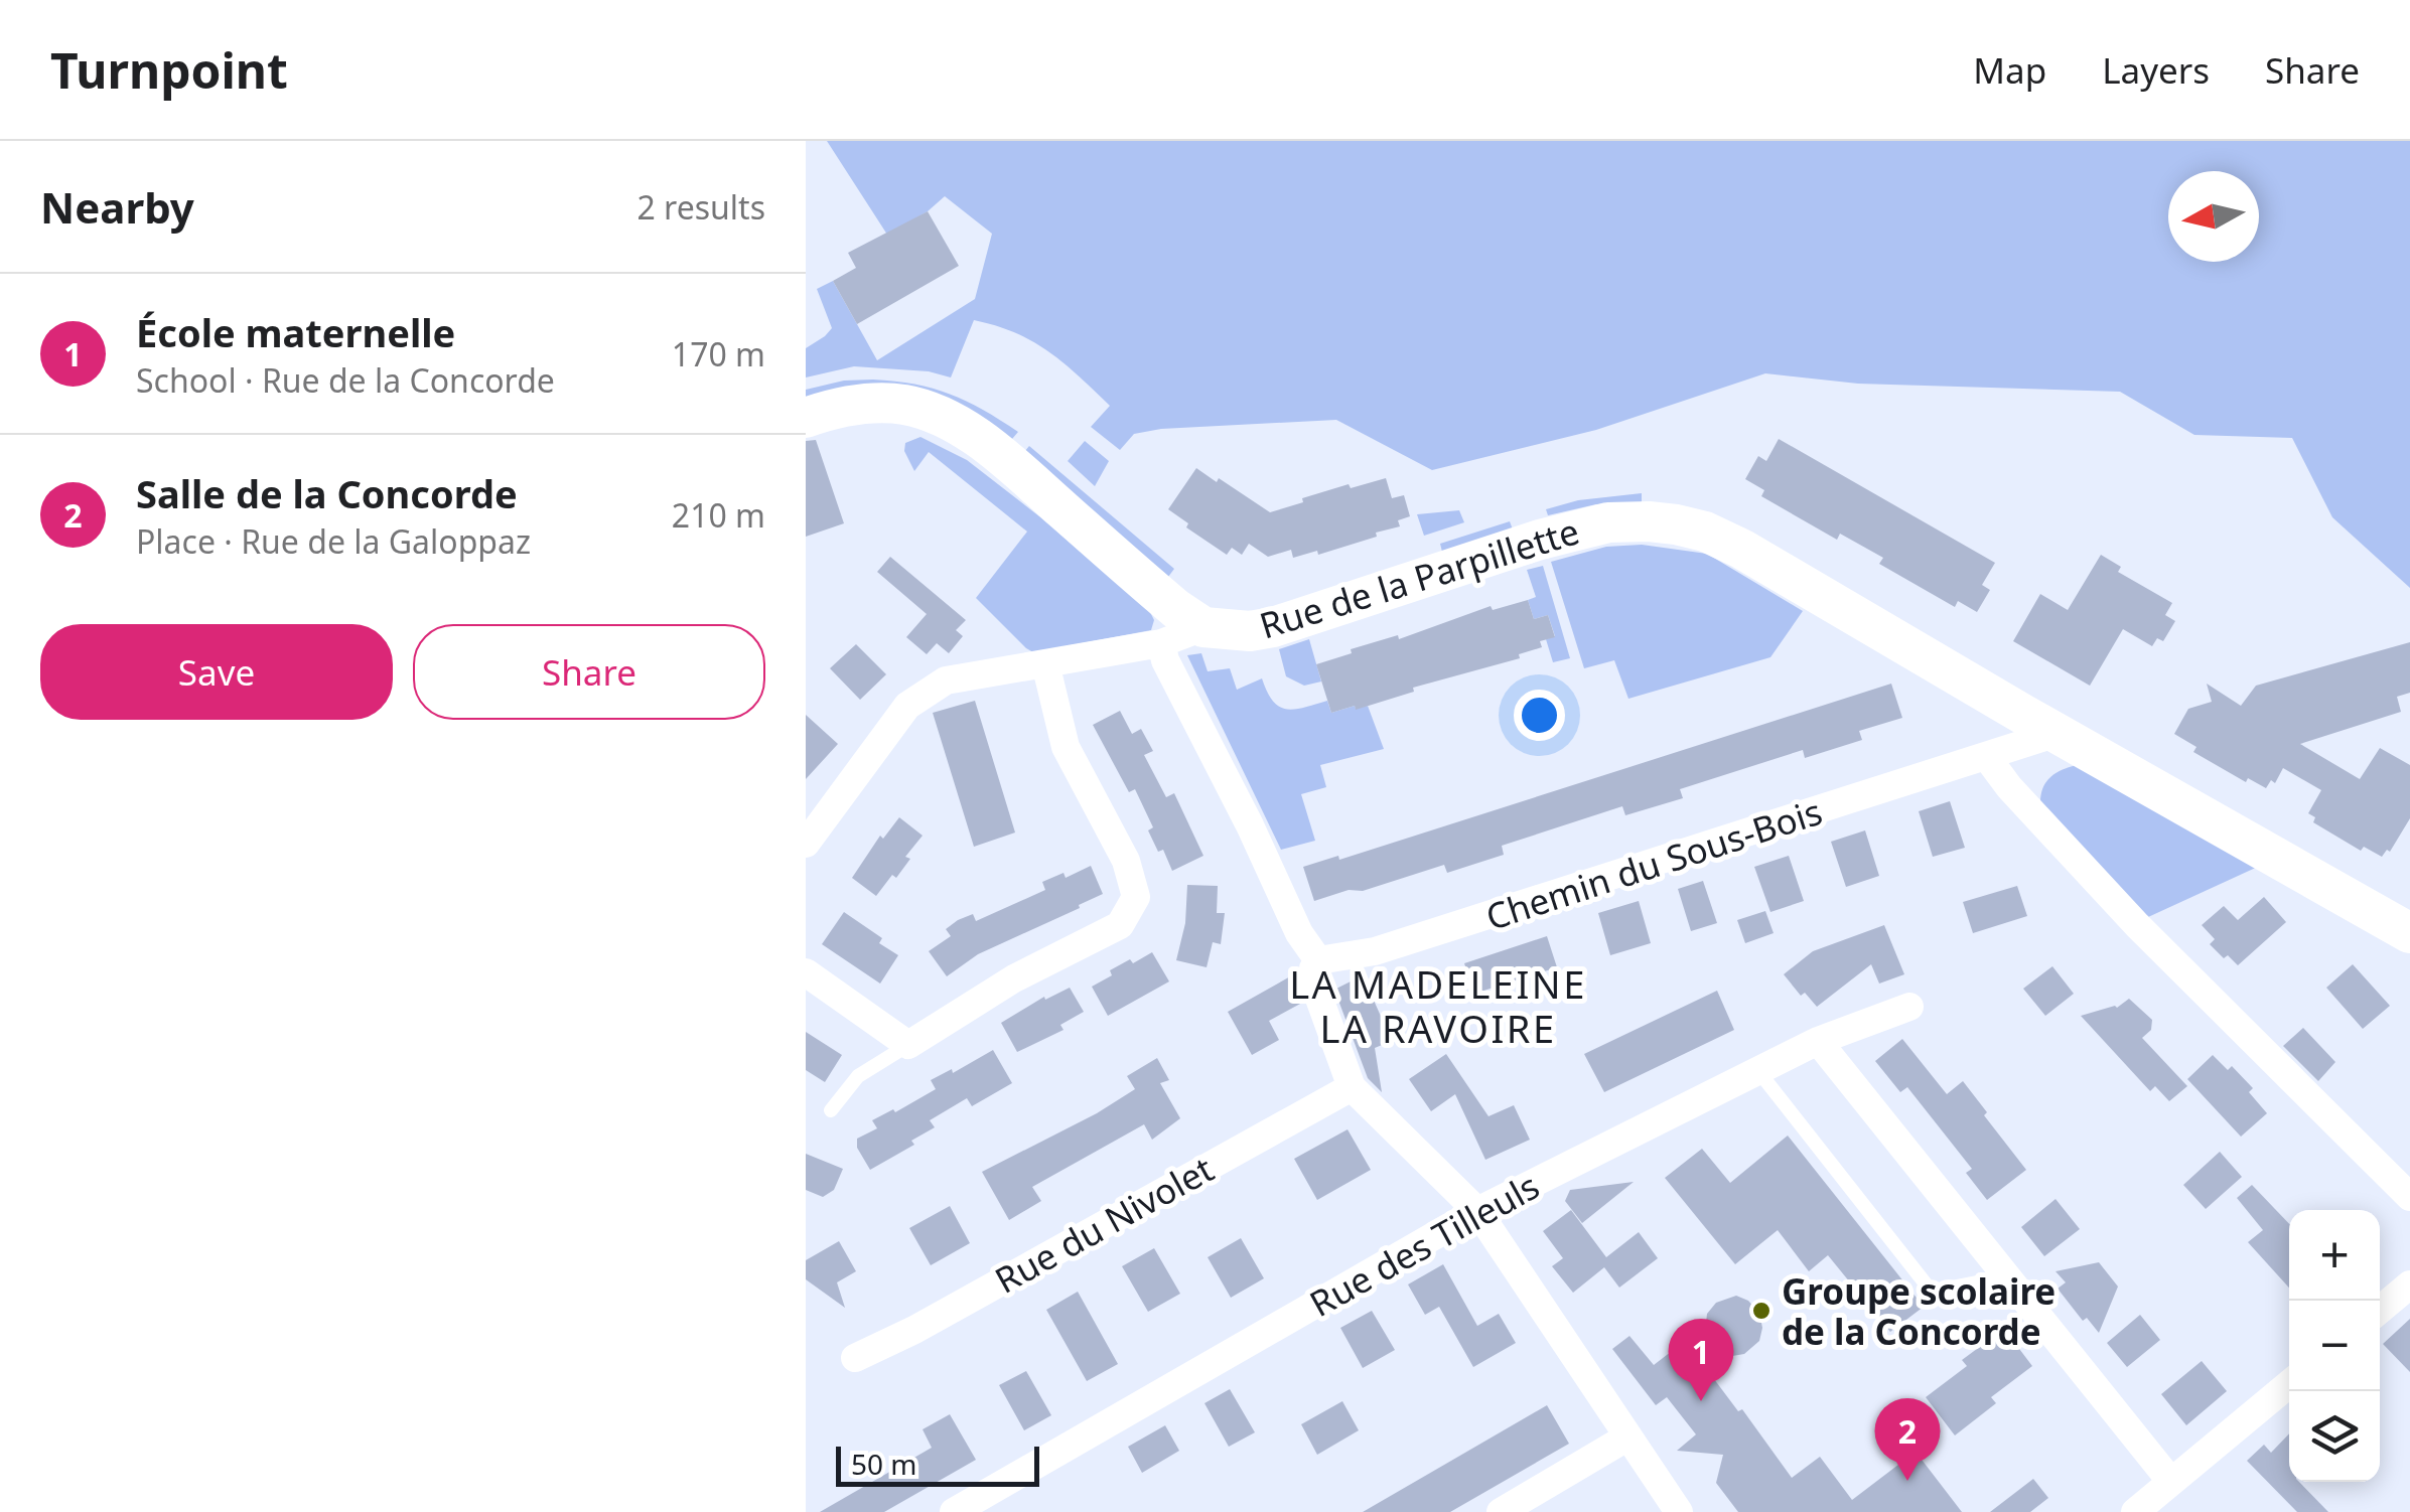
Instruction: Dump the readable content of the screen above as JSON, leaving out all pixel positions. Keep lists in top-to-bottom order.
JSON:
{
  "streets": {
    "street": [
      "Rue de la Parpillette",
      "Chemin du Sous-Bois",
      "Rue du Nivolet",
      "Rue des Tilleuls"
    ]
  },
  "crossings": [
    ["Rue de la Parpillette", "Chemin du Sous-Bois"]
  ],
  "districts": ["LA MADELEINE LA RAVOIRE"],
  "places": ["Groupe scolaire de la Concorde"],
  "scale_bar": "50 m",
  "north": "left",
  "page": {
    "header": "Turnpoint",
    "nav": ["Map", "Layers", "Share"],
    "heading": ["Nearby", "2 results"],
    "list": [
      {
        "mark": "1",
        "name": "École maternelle",
        "note": "School · Rue de la Concorde",
        "value": "170 m"
      },
      {
        "mark": "2",
        "name": "Salle de la Concorde",
        "note": "Place · Rue de la Galoppaz",
        "value": "210 m"
      }
    ],
    "buttons": ["Save", "Share"],
    "map_buttons": ["+", "−"],
    "pins": ["1", "2"],
    "scale": "50 m"
  }
}
